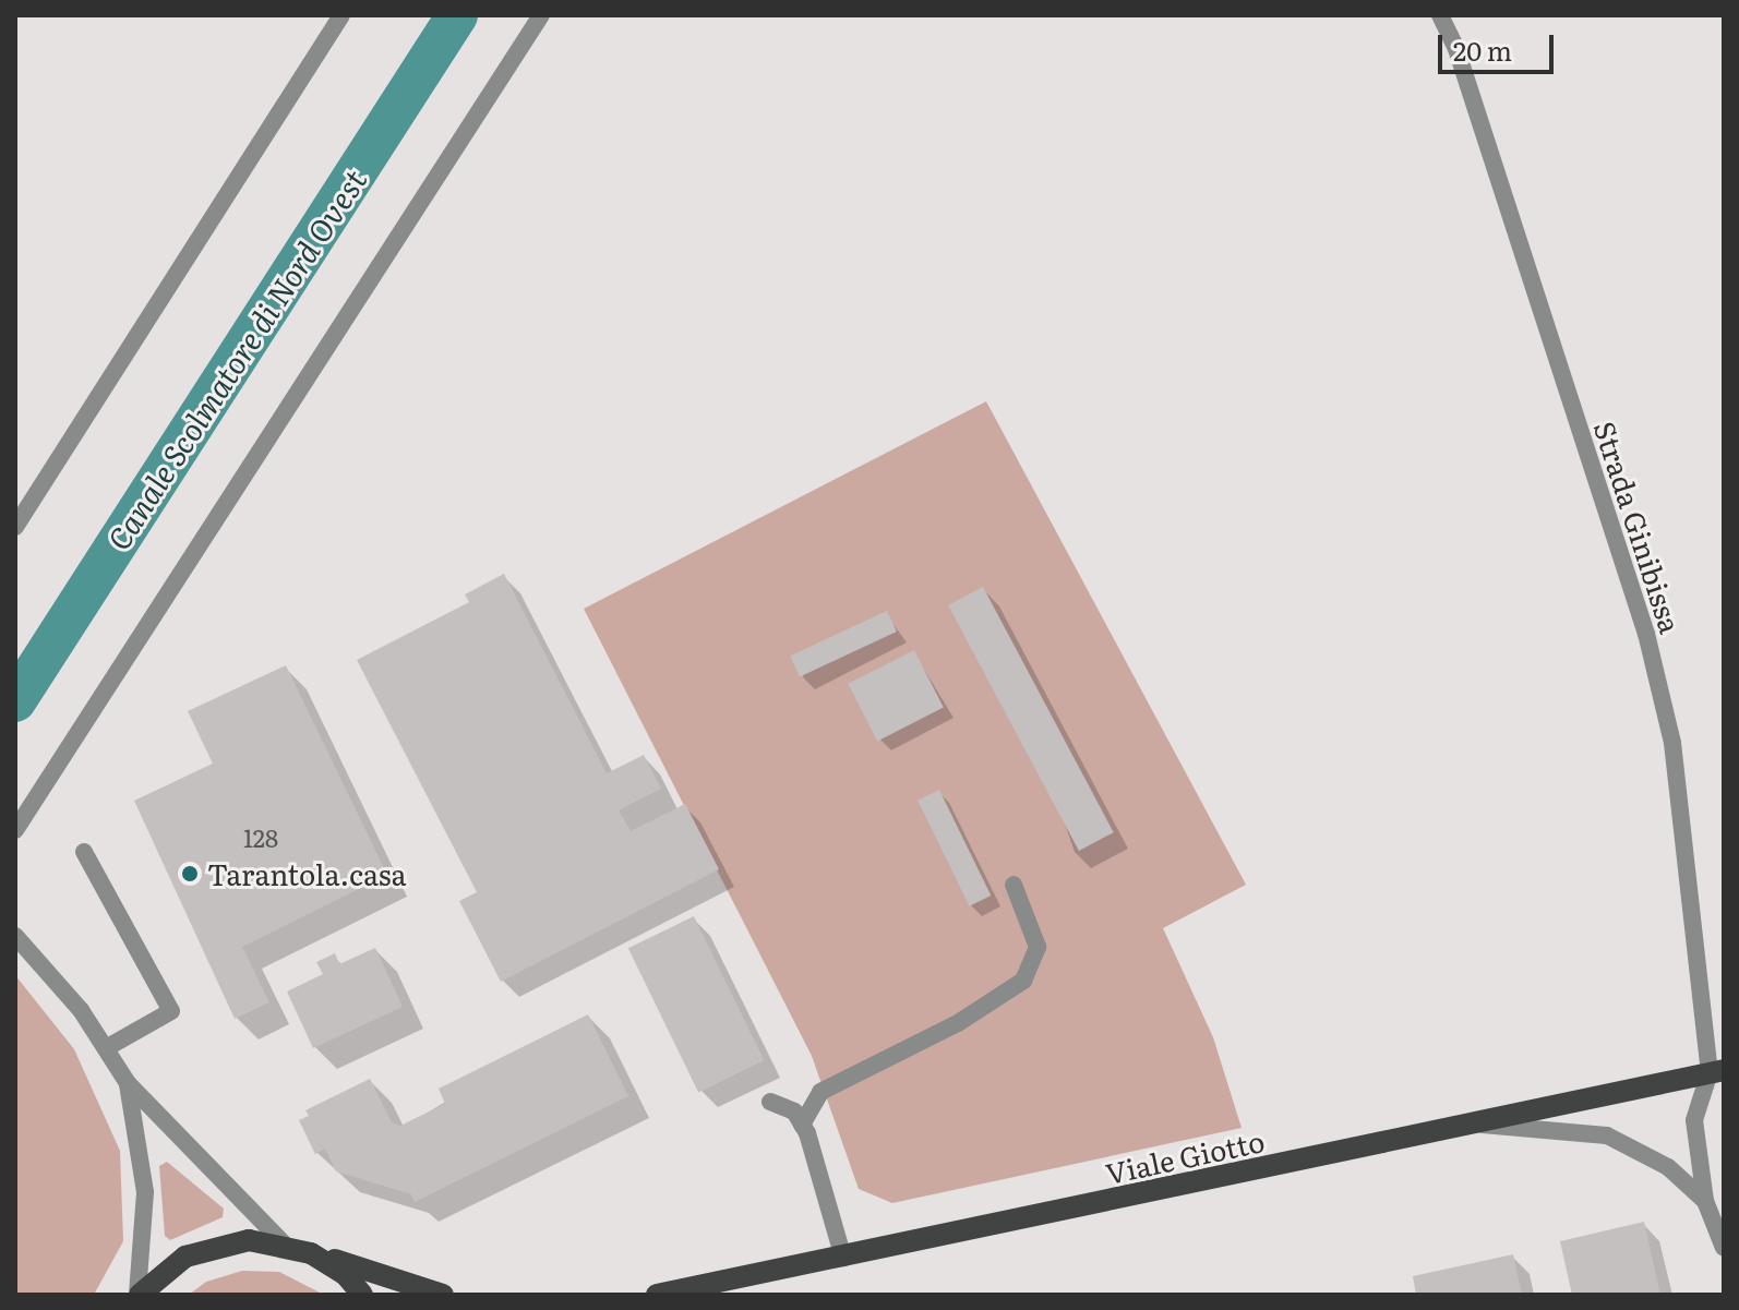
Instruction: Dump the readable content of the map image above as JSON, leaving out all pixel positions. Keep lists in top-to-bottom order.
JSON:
{
  "streets": {
    "main road": ["Viale Giotto"],
    "street": ["Strada Ginibissa"]
  },
  "crossings": [
    ["Strada Ginibissa", "Viale Giotto"]
  ],
  "water": ["Canale Scolmatore di Nord Ovest"],
  "places": ["Tarantola.casa"],
  "house_numbers": ["128"],
  "scale_bar": "20 m"
}
